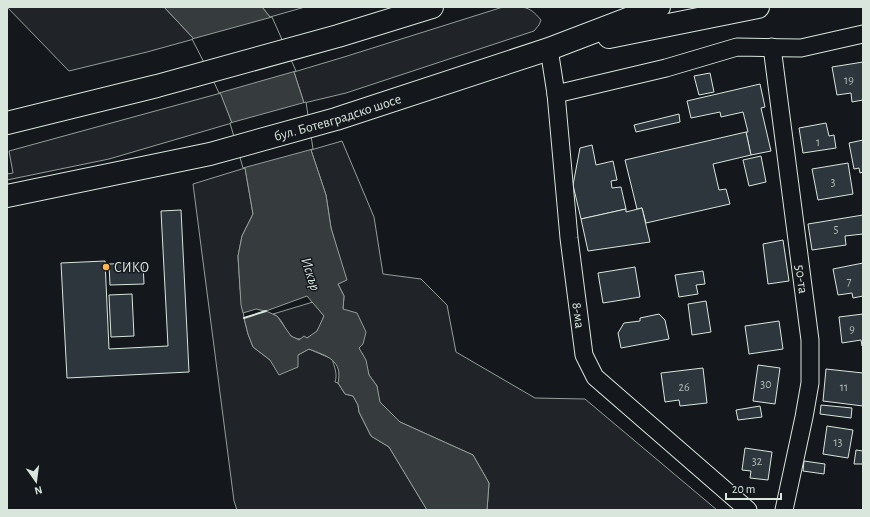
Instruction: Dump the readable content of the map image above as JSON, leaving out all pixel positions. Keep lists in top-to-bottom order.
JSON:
{
  "streets": {
    "main road": ["бул. Ботевградско шосе"],
    "street": ["50-та", "8-ма"]
  },
  "crossings": [
    ["бул. Ботевградско шосе", "8-ма"]
  ],
  "water": ["Искър"],
  "places": ["СИКО"],
  "house_numbers": [
    "19",
    "1",
    "3",
    "5",
    "7",
    "9",
    "30",
    "26",
    "11",
    "13",
    "32"
  ],
  "scale_bar": "20 m",
  "north": "bottom"
}
